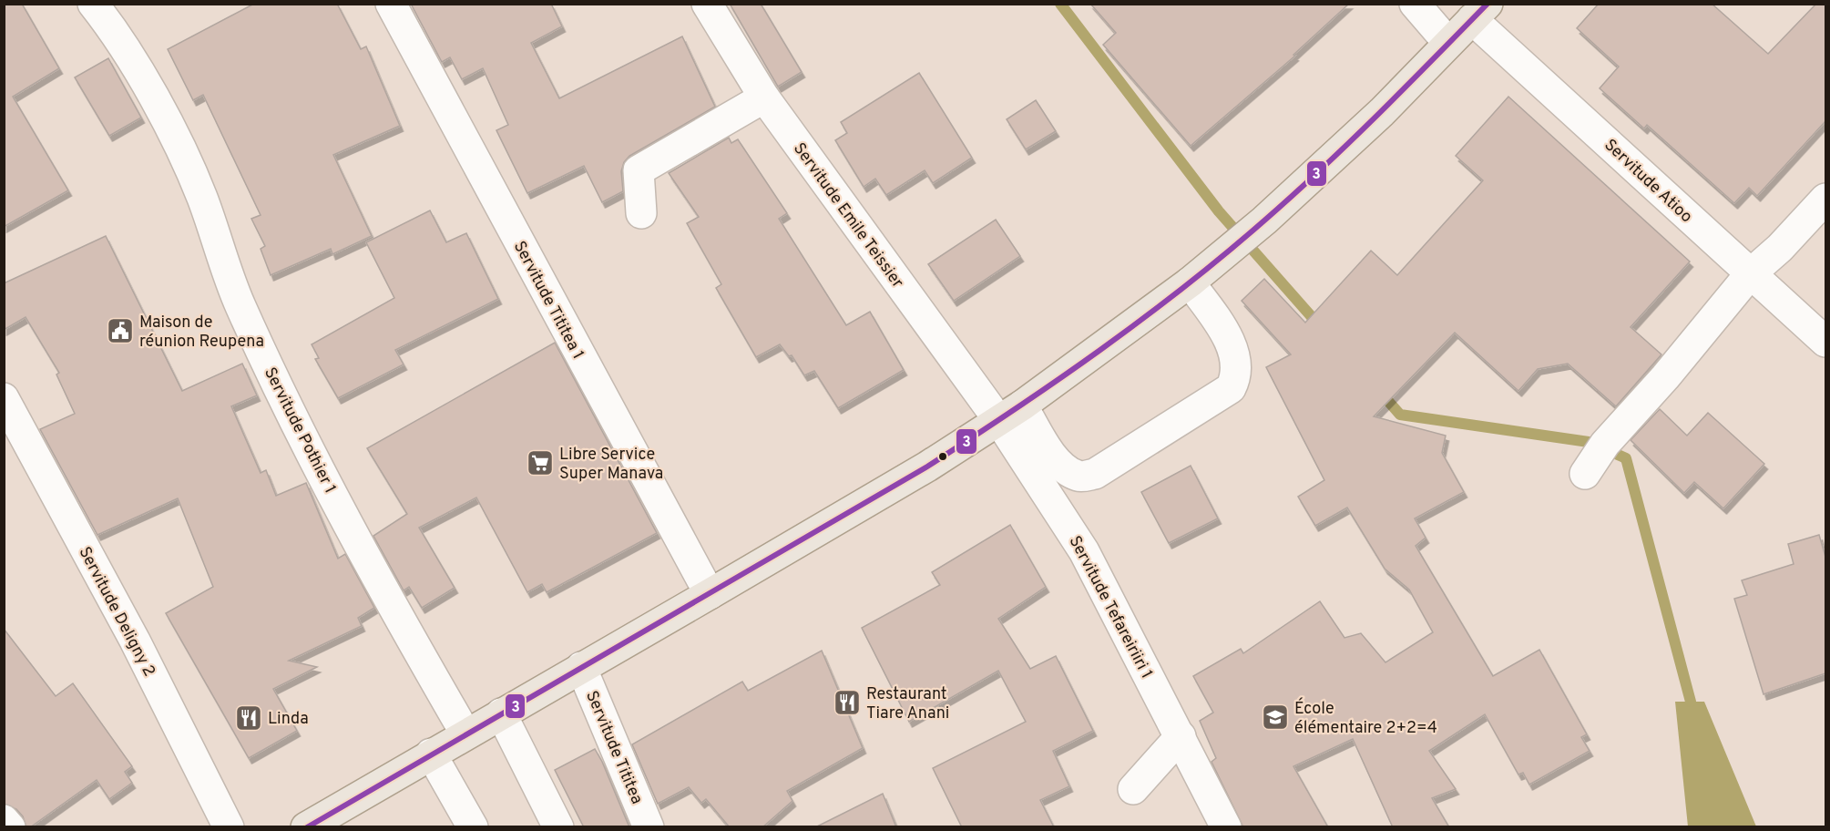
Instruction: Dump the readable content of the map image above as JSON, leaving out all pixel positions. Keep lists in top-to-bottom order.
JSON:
{
  "streets": {
    "street": [
      "Servitude Atioo",
      "Servitude Emile Teissier",
      "Servitude Tititea 1",
      "Servitude Pothier 1",
      "Servitude Tefareiriiri 1",
      "Servitude Deligny 2",
      "Servitude Tititea"
    ]
  },
  "crossings": [
    ["Servitude Emile Teissier", "Servitude Tefareiriiri 1"]
  ],
  "places": {
    "public building": ["Maison de réunion Reupena"],
    "supermarket": ["Libre Service Super Manava"],
    "restaurant": ["Restaurant Tiare Anani", "Linda"],
    "school or university": ["École élémentaire 2+2=4"]
  },
  "lines": ["transit line 3"]
}
